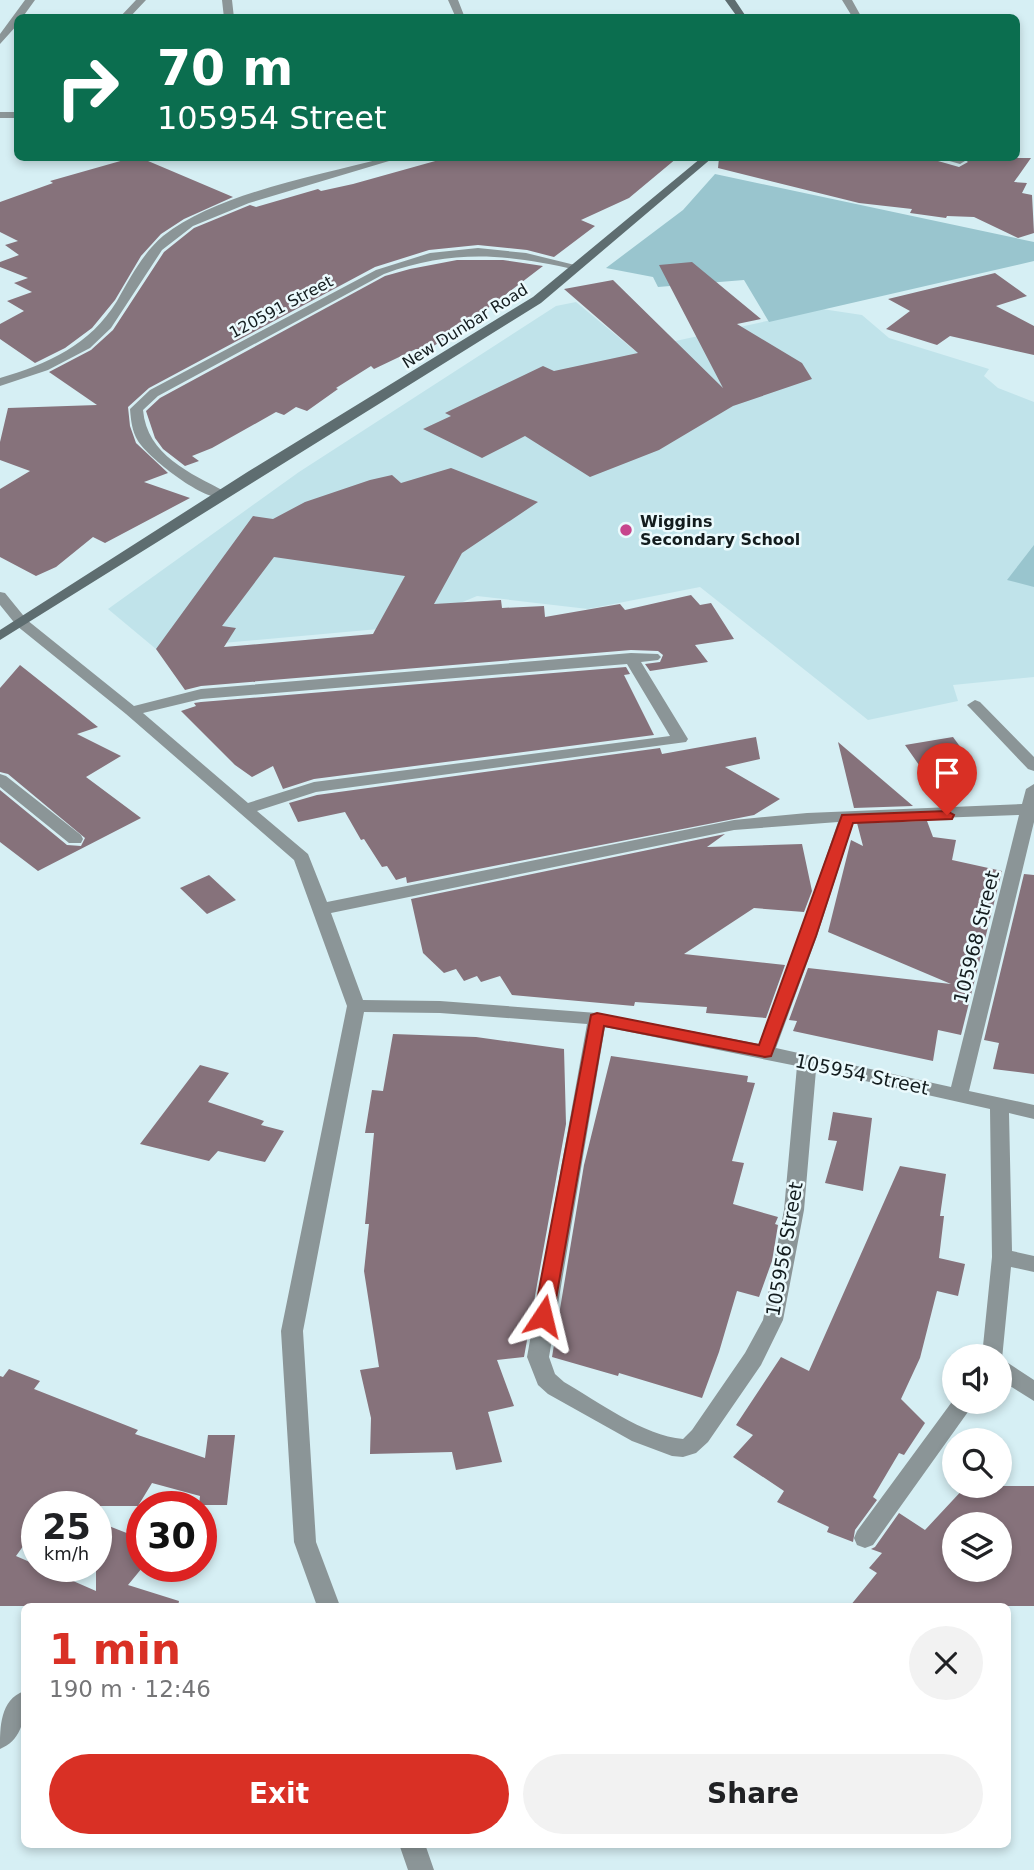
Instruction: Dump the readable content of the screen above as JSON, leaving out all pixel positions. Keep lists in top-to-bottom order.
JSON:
{
  "streets": {
    "street": [
      "120591 Street",
      "New Dunbar Road",
      "105968 Street",
      "105954 Street",
      "105956 Street"
    ]
  },
  "crossings": [
    ["120591 Street", "New Dunbar Road"],
    ["105968 Street", "105954 Street"],
    ["105954 Street", "105956 Street"]
  ],
  "places": ["Wiggins Secondary School"],
  "page": {
    "turn": ["70 m", "105954 Street"],
    "speed": "25 km/h",
    "limit": "30",
    "heading": ["1 min", "190 m · 12:46"],
    "buttons": ["Exit", "Share"]
  }
}
